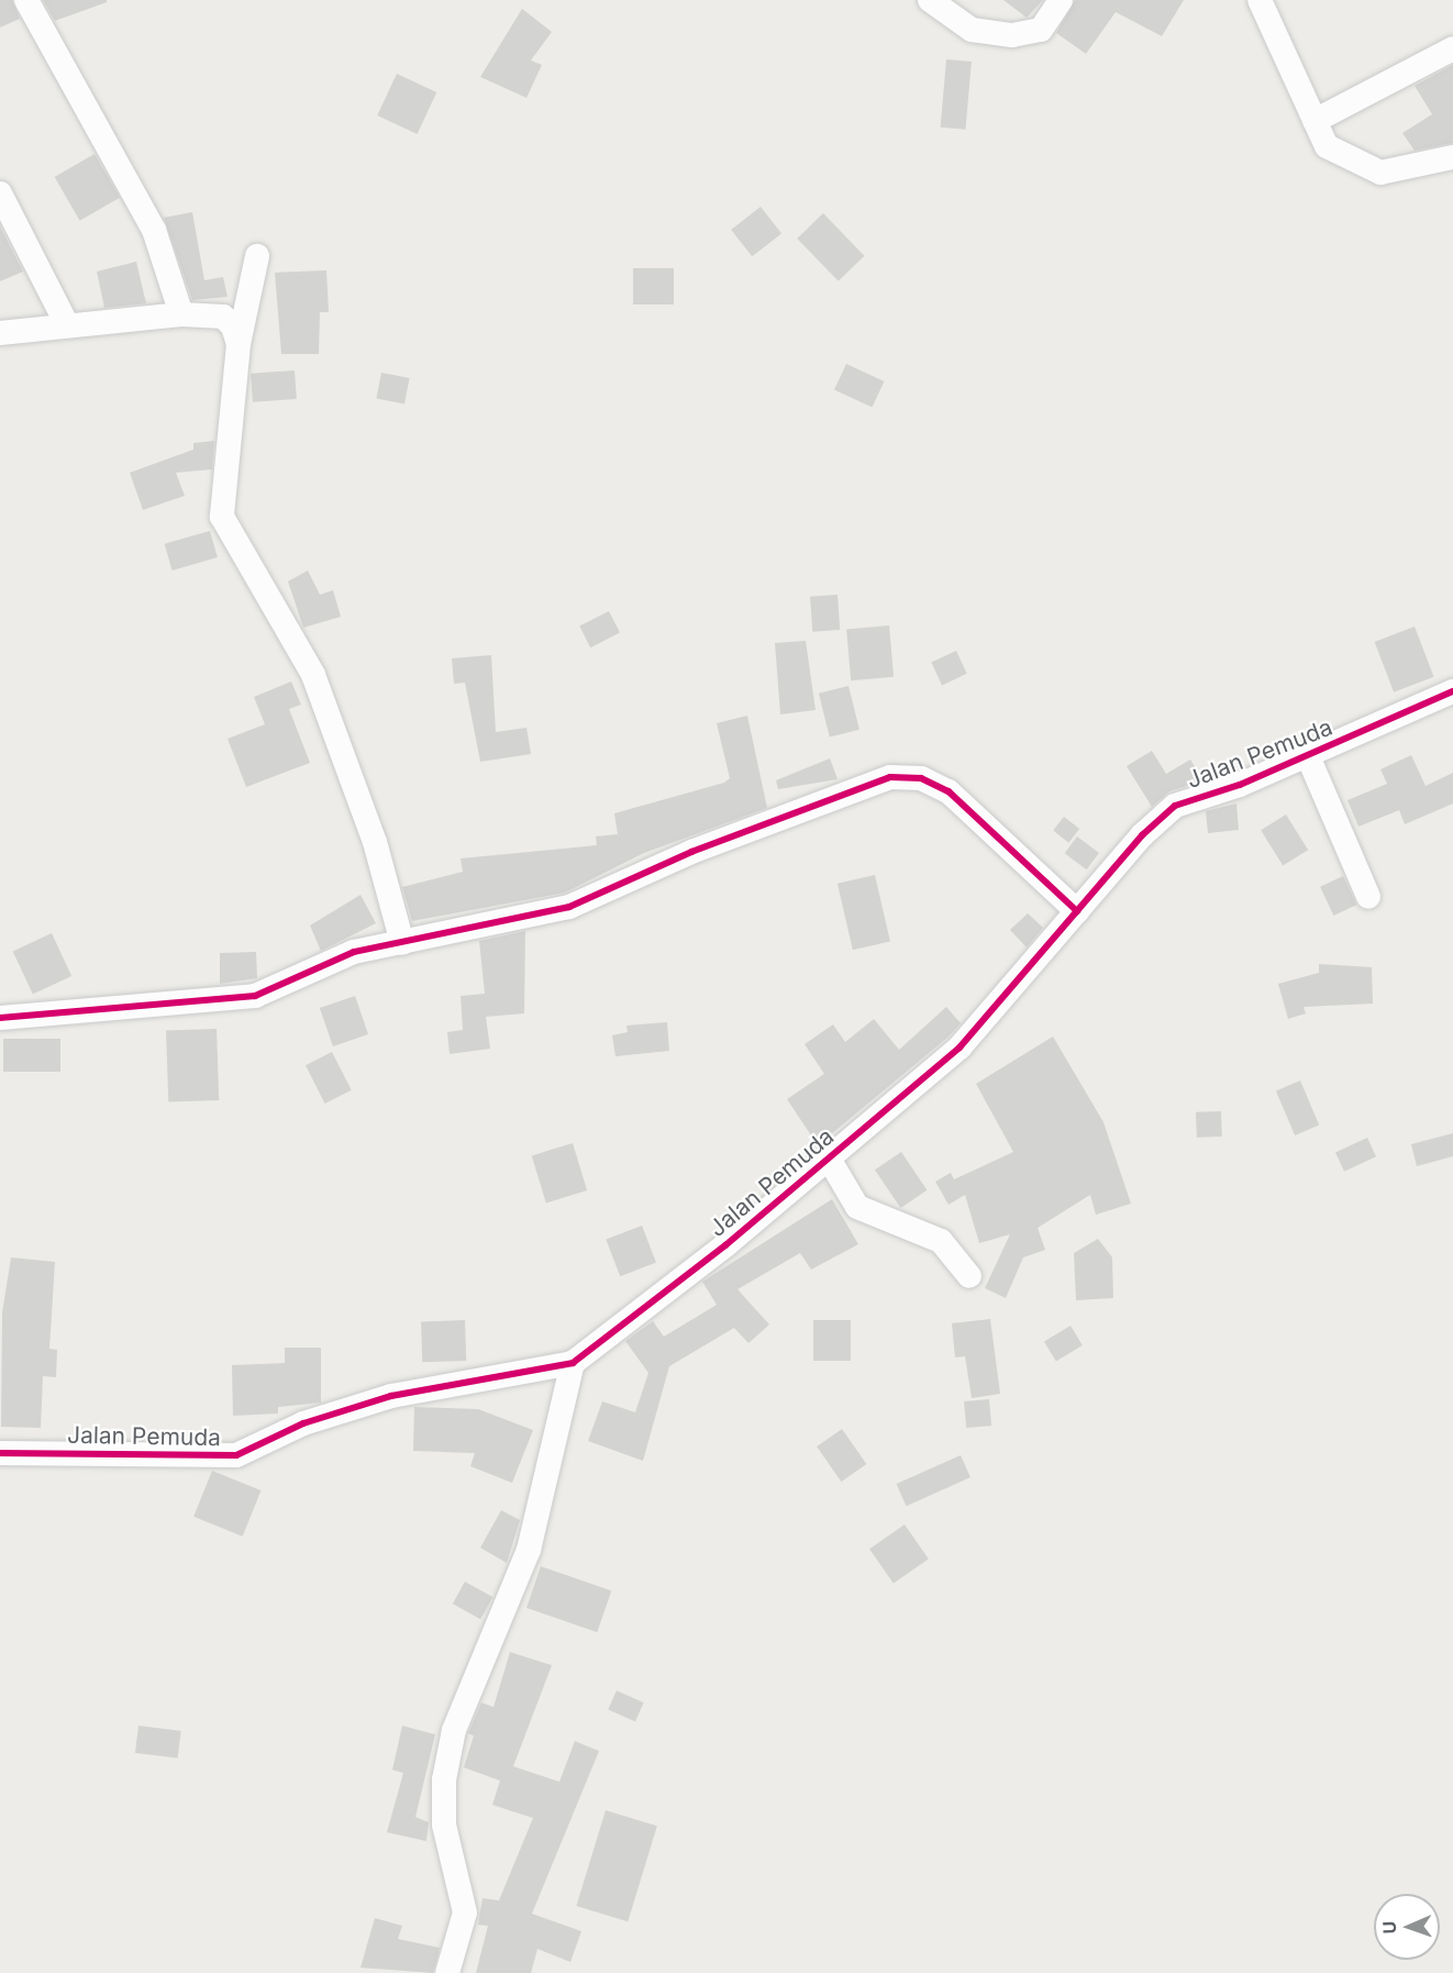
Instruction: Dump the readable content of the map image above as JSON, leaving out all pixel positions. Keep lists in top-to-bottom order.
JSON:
{
  "streets": {
    "street": ["Jalan Pemuda"]
  },
  "north": "left"
}
